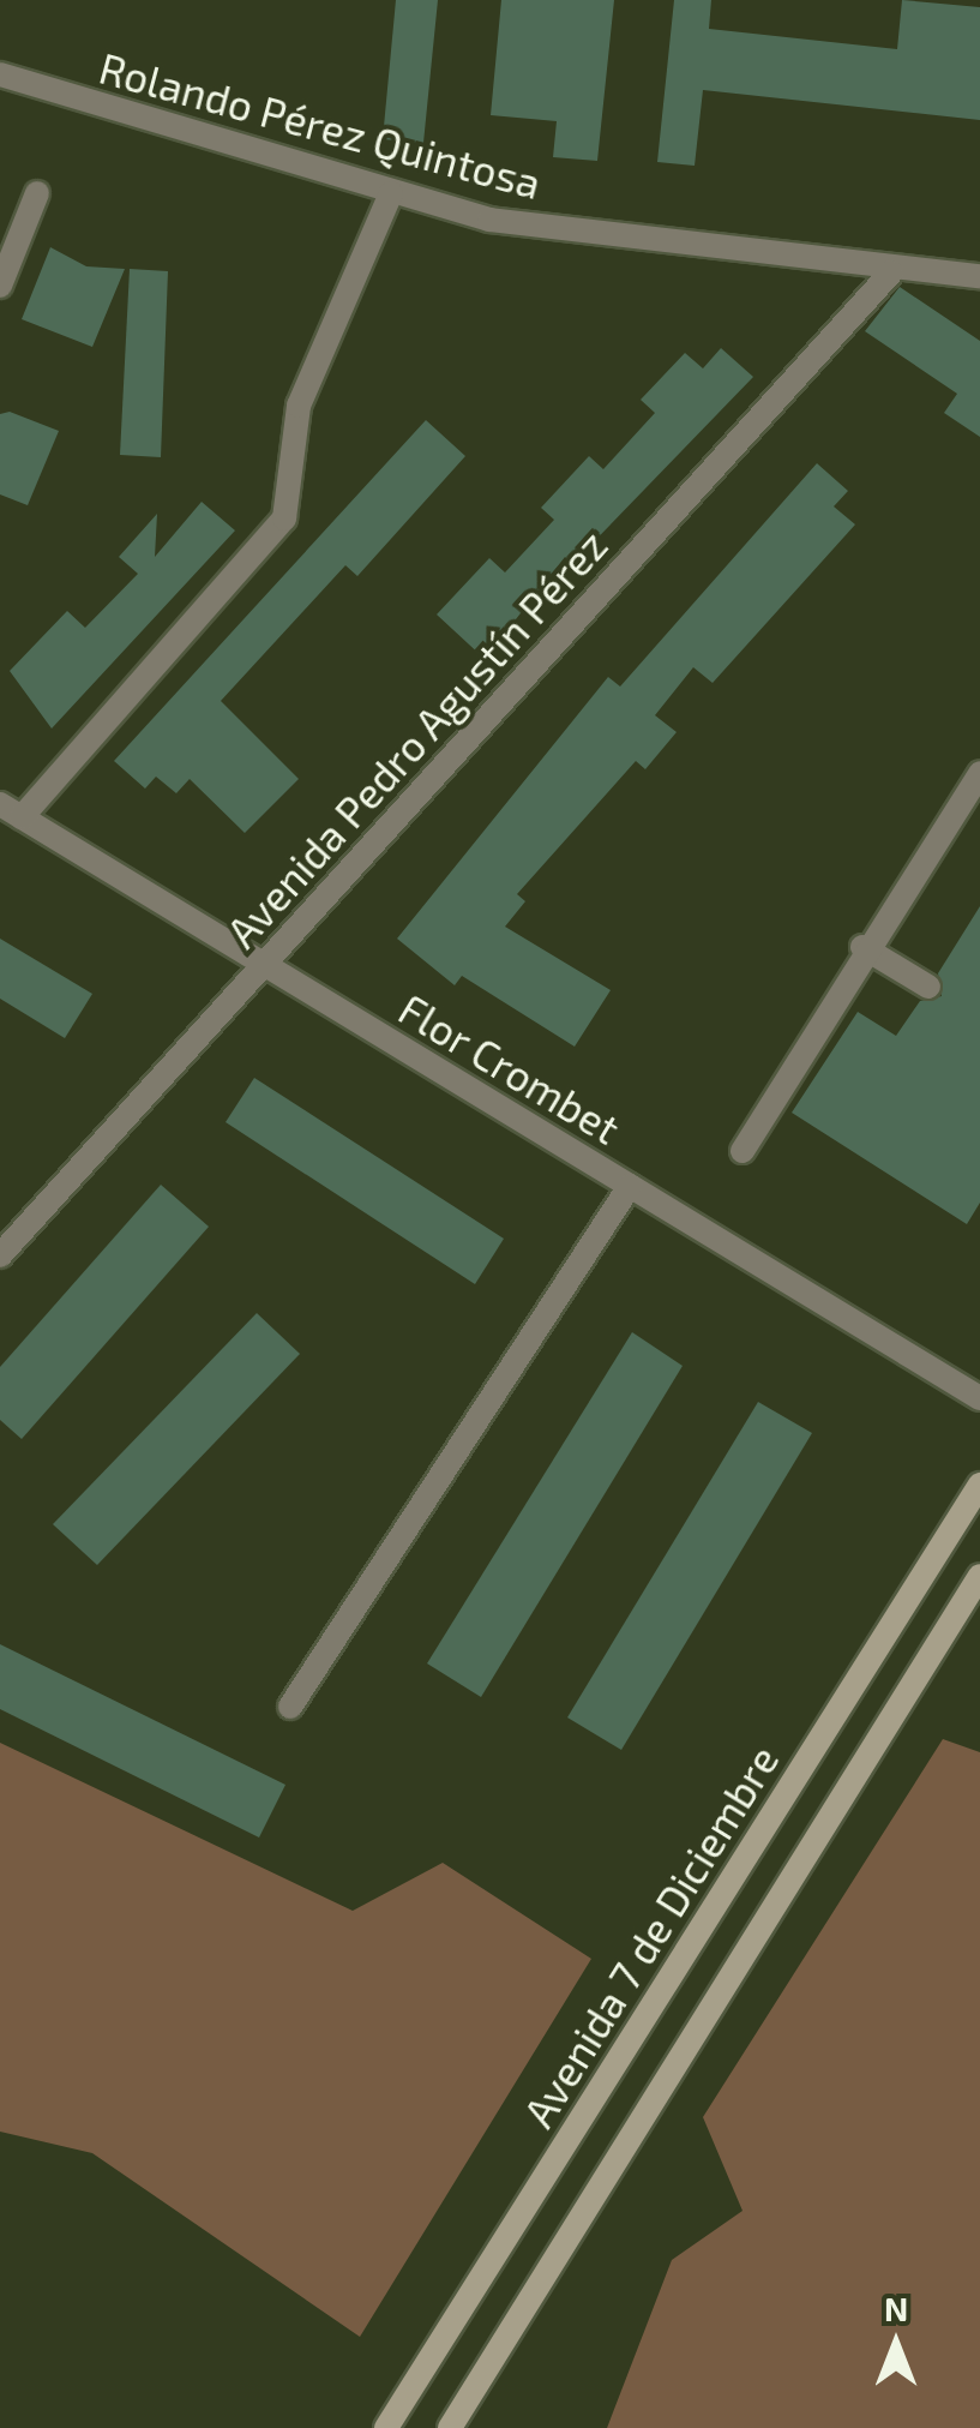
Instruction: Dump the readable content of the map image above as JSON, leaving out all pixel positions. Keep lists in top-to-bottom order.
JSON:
{
  "streets": {
    "main road": ["Avenida 7 de Diciembre"],
    "street": ["Rolando Pérez Quintosa", "Avenida Pedro Agustín Pérez", "Flor Crombet"]
  },
  "crossings": [
    ["Rolando Pérez Quintosa", "Avenida Pedro Agustín Pérez"],
    ["Avenida Pedro Agustín Pérez", "Flor Crombet"]
  ],
  "north": "top"
}
